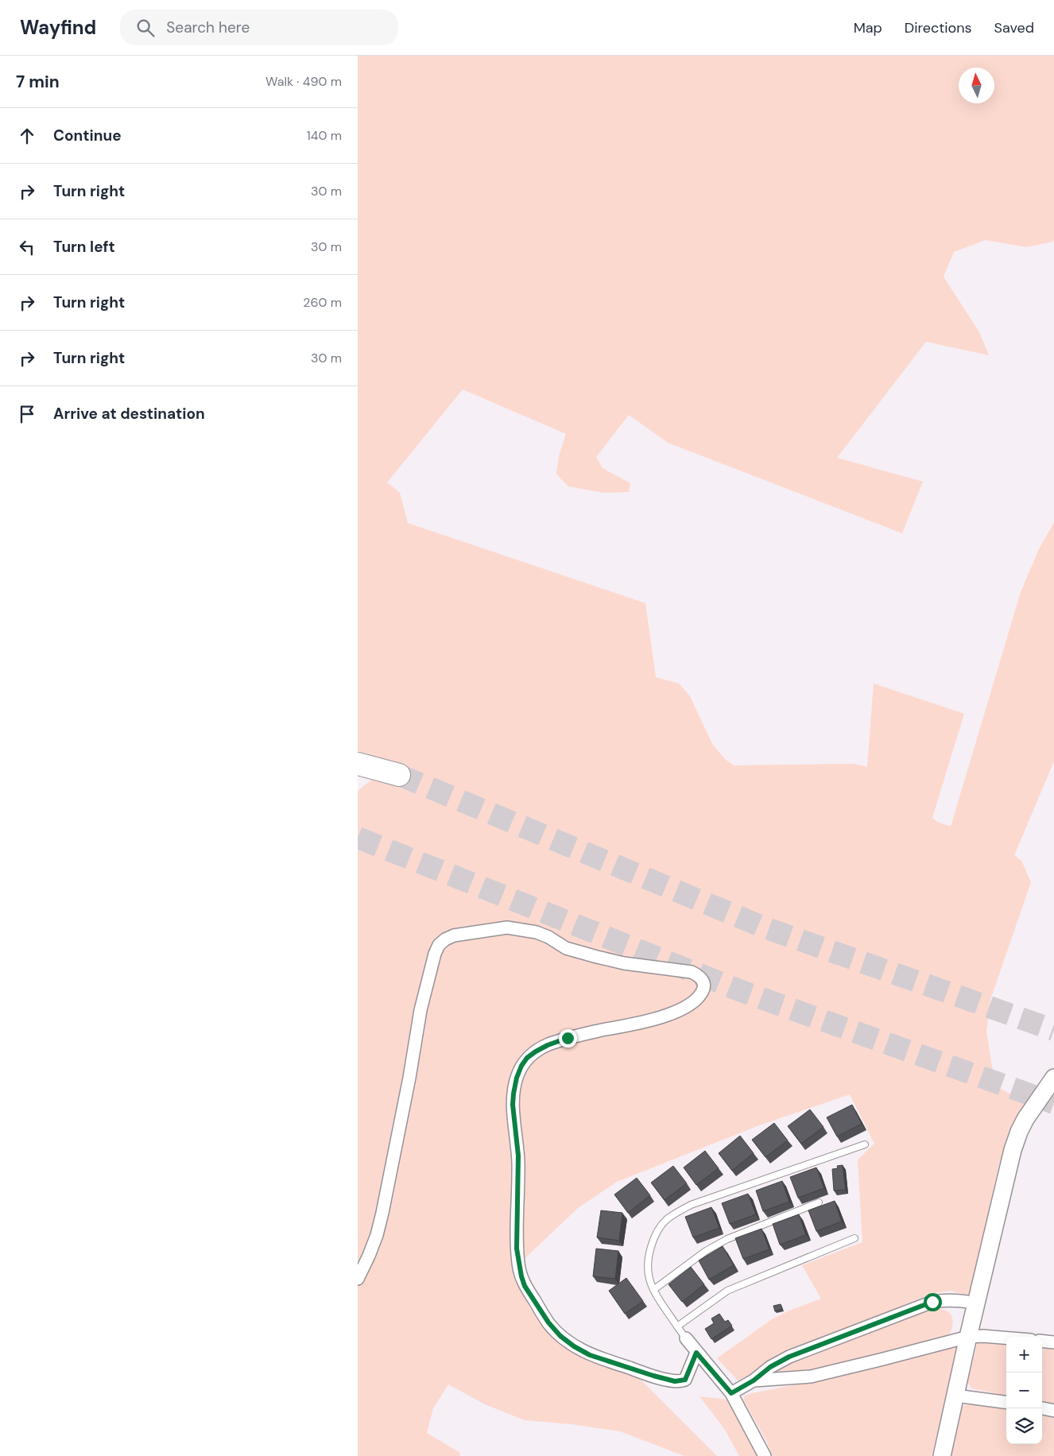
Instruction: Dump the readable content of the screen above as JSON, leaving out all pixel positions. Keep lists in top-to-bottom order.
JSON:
{
  "north": "top",
  "page": {
    "header": "Wayfind",
    "search": "Search here",
    "nav": ["Map", "Directions", "Saved"],
    "heading": ["7 min", "Walk · 490 m"],
    "list": [
      ["Continue", "140 m"],
      ["Turn right", "30 m"],
      ["Turn left", "30 m"],
      ["Turn right", "260 m"],
      ["Turn right", "30 m"],
      "Arrive at destination"
    ],
    "map_buttons": ["+", "−"]
  }
}
